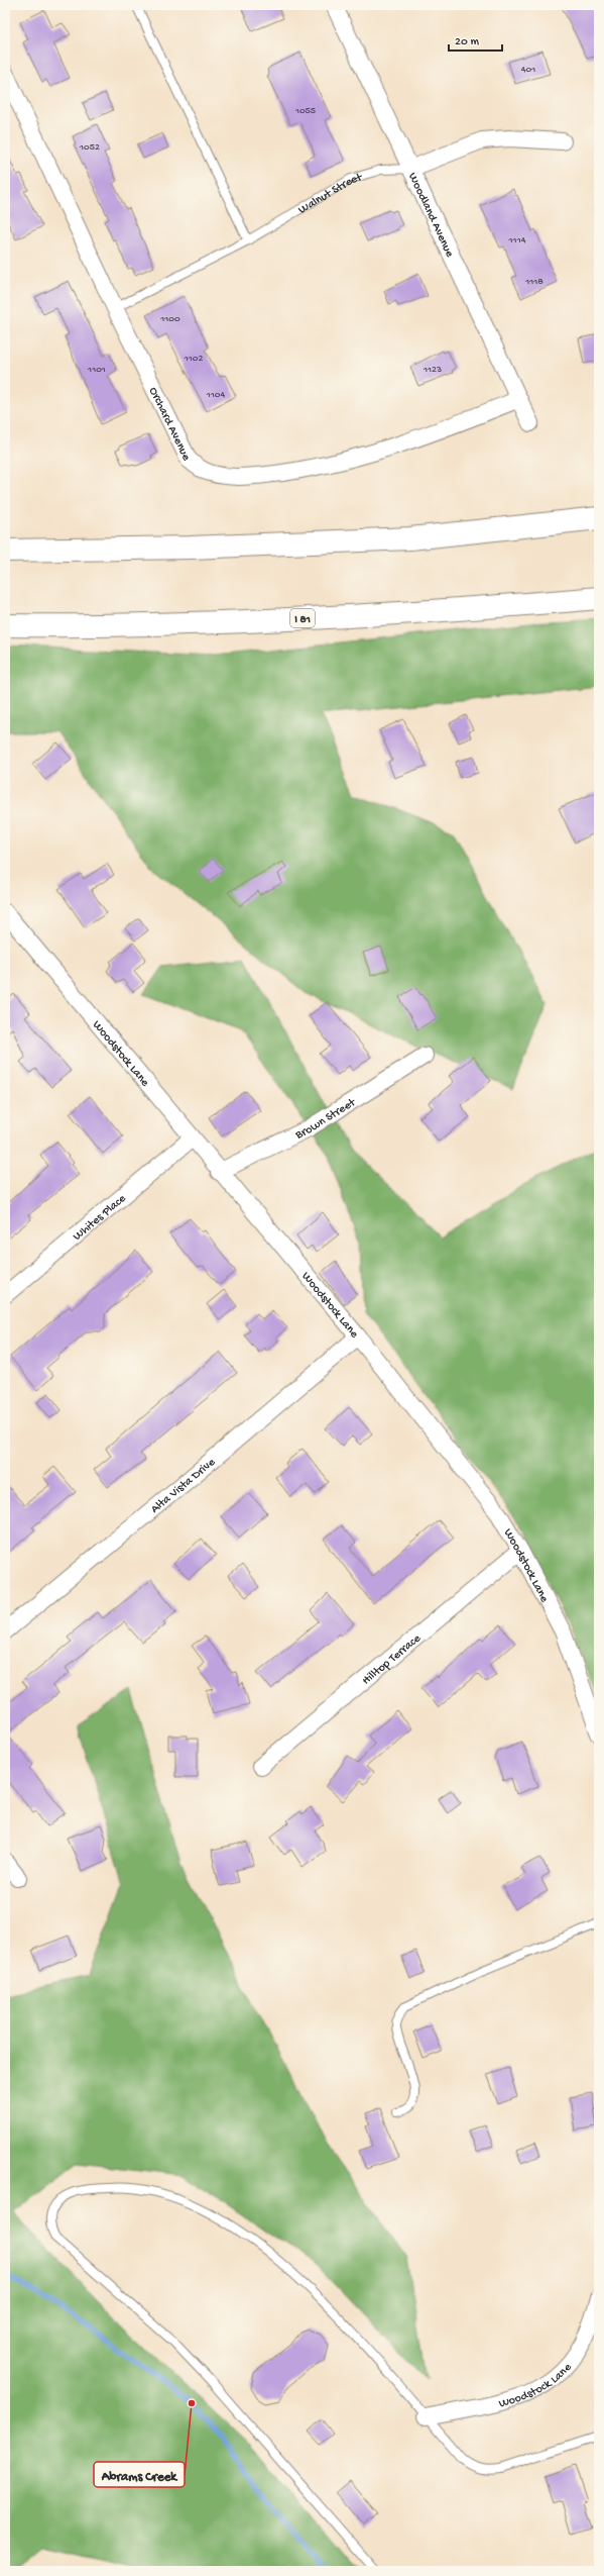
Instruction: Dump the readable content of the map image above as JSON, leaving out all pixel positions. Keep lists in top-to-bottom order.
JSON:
{
  "streets": {
    "highway": ["I 81"],
    "street": [
      "Walnut Street",
      "Woodland Avenue",
      "Orchard Avenue",
      "Woodstock Lane",
      "Brown Street",
      "Whites Place",
      "Alta Vista Drive",
      "Hilltop Terrace"
    ]
  },
  "crossings": [
    ["Walnut Street", "Woodland Avenue"],
    ["Walnut Street", "Orchard Avenue"],
    ["Woodland Avenue", "Orchard Avenue"],
    ["Woodstock Lane", "Brown Street"],
    ["Woodstock Lane", "Whites Place"],
    ["Woodstock Lane", "Alta Vista Drive"],
    ["Woodstock Lane", "Hilltop Terrace"]
  ],
  "places": ["Abrams Creek"],
  "house_numbers": [
    "401",
    "1055",
    "1052",
    "1114",
    "1118",
    "1100",
    "1102",
    "1101",
    "1123",
    "1104"
  ],
  "scale_bar": "20 m"
}
